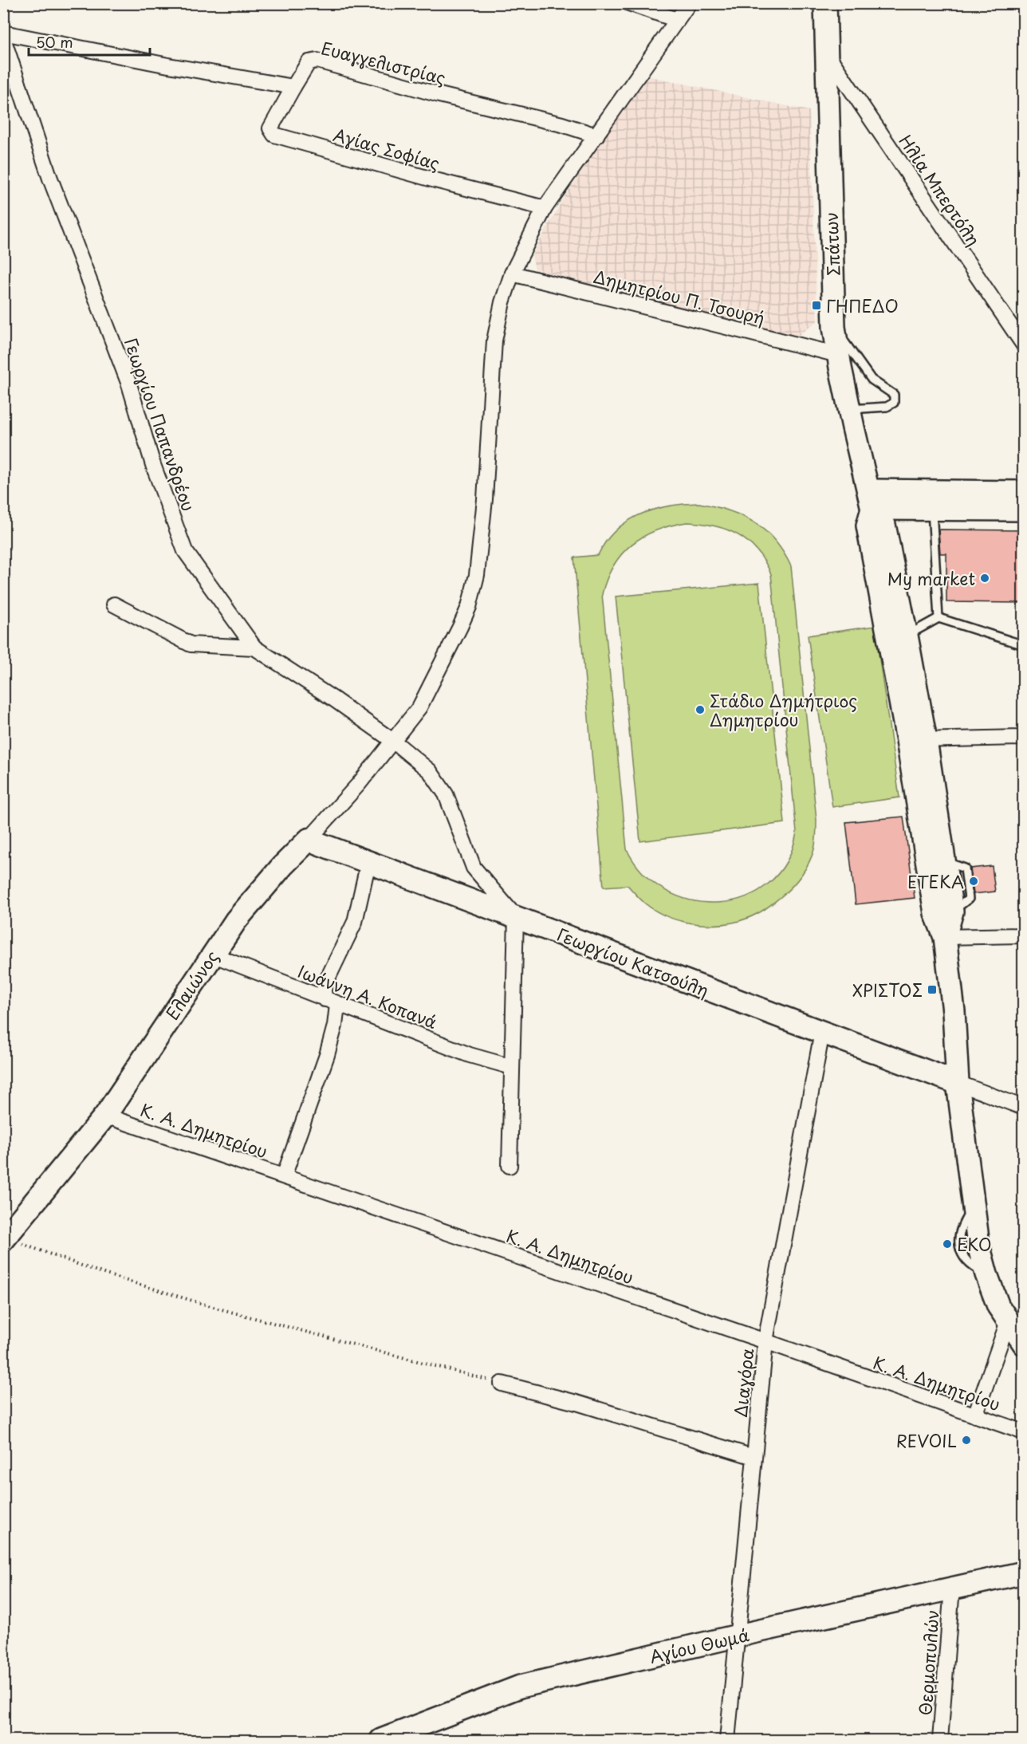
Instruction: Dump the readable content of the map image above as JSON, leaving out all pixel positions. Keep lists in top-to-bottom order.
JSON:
{
  "streets": {
    "main road": [
      "Σπάτων",
      "Γεωργίου Κατσούλη",
      "Ελαιώνος",
      "Αγίου Θωμά"
    ],
    "street": [
      "Ευαγγελιστρίας",
      "Αγίας Σοφίας",
      "Ηλία Μπερτόλη",
      "Δημητρίου Π. Τσουρή",
      "Γεωργίου Παπανδρέου",
      "Ιωάννη Α. Κοπανά",
      "Κ. Α. Δημητρίου",
      "Διαγόρα",
      "Θερμοπυλών"
    ]
  },
  "crossings": [
    ["Ευαγγελιστρίας", "Αγίας Σοφίας"],
    ["Ευαγγελιστρίας", "Ελαιώνος"],
    ["Αγίας Σοφίας", "Ελαιώνος"],
    ["Ηλία Μπερτόλη", "Σπάτων"],
    ["Σπάτων", "Δημητρίου Π. Τσουρή"],
    ["Δημητρίου Π. Τσουρή", "Ελαιώνος"],
    ["Γεωργίου Παπανδρέου", "Γεωργίου Κατσούλη"],
    ["Γεωργίου Παπανδρέου", "Ελαιώνος"],
    ["Γεωργίου Κατσούλη", "Ελαιώνος"],
    ["Γεωργίου Κατσούλη", "Διαγόρα"],
    ["Ελαιώνος", "Ιωάννη Α. Κοπανά"],
    ["Ελαιώνος", "Κ. Α. Δημητρίου"],
    ["Κ. Α. Δημητρίου", "Διαγόρα"],
    ["Διαγόρα", "Αγίου Θωμά"],
    ["Αγίου Θωμά", "Θερμοπυλών"]
  ],
  "places": {
    "transit": ["ΓΗΠΕΔΟ", "ΧΡΙΣΤΟΣ"],
    "other": [
      "My market",
      "Στάδιο Δημήτριος Δημητρίου",
      "ΕΤΕΚΑ",
      "EKO",
      "REVOIL"
    ]
  },
  "scale_bar": "50 m"
}
